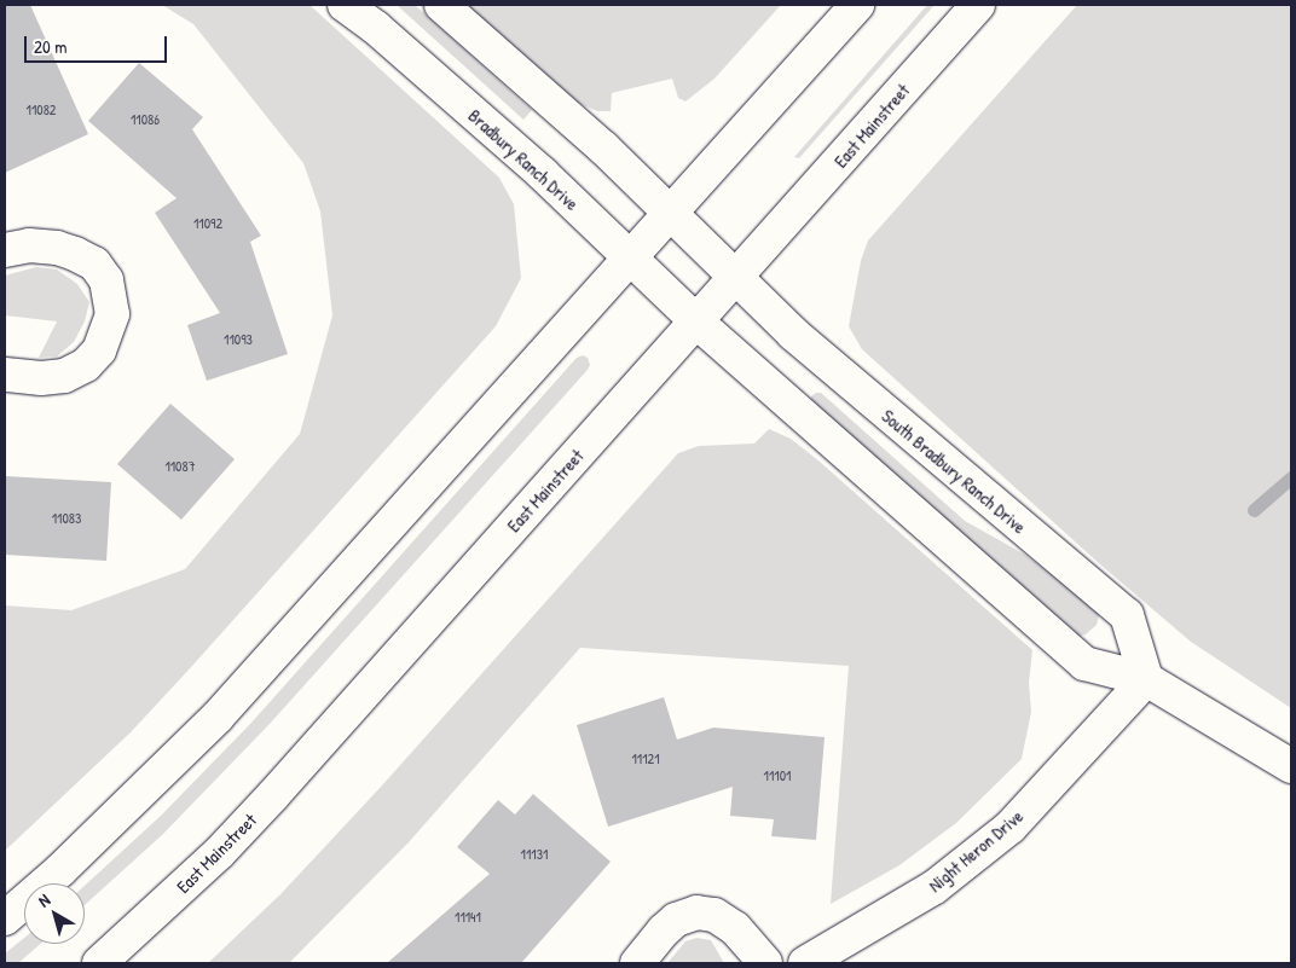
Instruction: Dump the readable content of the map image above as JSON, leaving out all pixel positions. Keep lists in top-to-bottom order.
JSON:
{
  "streets": {
    "street": [
      "East Mainstreet",
      "Bradbury Ranch Drive",
      "South Bradbury Ranch Drive",
      "Night Heron Drive"
    ]
  },
  "crossings": [
    ["East Mainstreet", "Bradbury Ranch Drive"],
    ["East Mainstreet", "South Bradbury Ranch Drive"],
    ["South Bradbury Ranch Drive", "Night Heron Drive"]
  ],
  "house_numbers": [
    "11082",
    "11086",
    "11092",
    "11093",
    "11087",
    "11083",
    "11121",
    "11101",
    "11131",
    "11141"
  ],
  "scale_bar": "20 m",
  "north": "top left"
}
